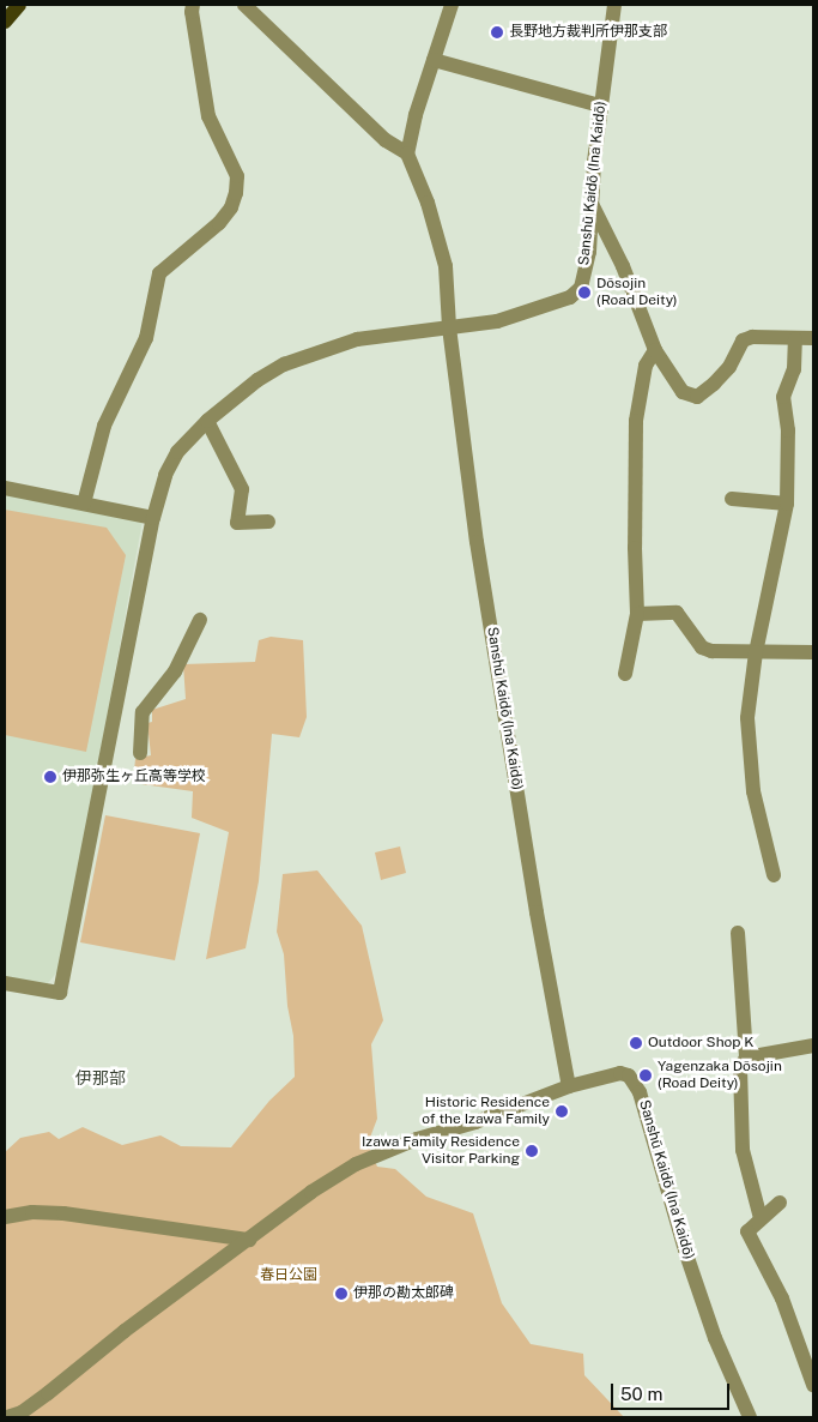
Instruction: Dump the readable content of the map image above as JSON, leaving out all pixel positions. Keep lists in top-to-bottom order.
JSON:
{
  "streets": {
    "street": ["Sanshū Kaidō (Ina Kaidō)"]
  },
  "districts": ["伊那部"],
  "parks": ["春日公園"],
  "places": [
    "長野地方裁判所伊那支部",
    "Dōsojin (Road Deity)",
    "伊那弥生ヶ丘高等学校",
    "Outdoor Shop K",
    "Yagenzaka Dōsojin (Road Deity)",
    "Historic Residence of the Izawa Family",
    "Izawa Family Residence Visitor Parking",
    "伊那の勘太郎碑"
  ],
  "scale_bar": "50 m"
}
